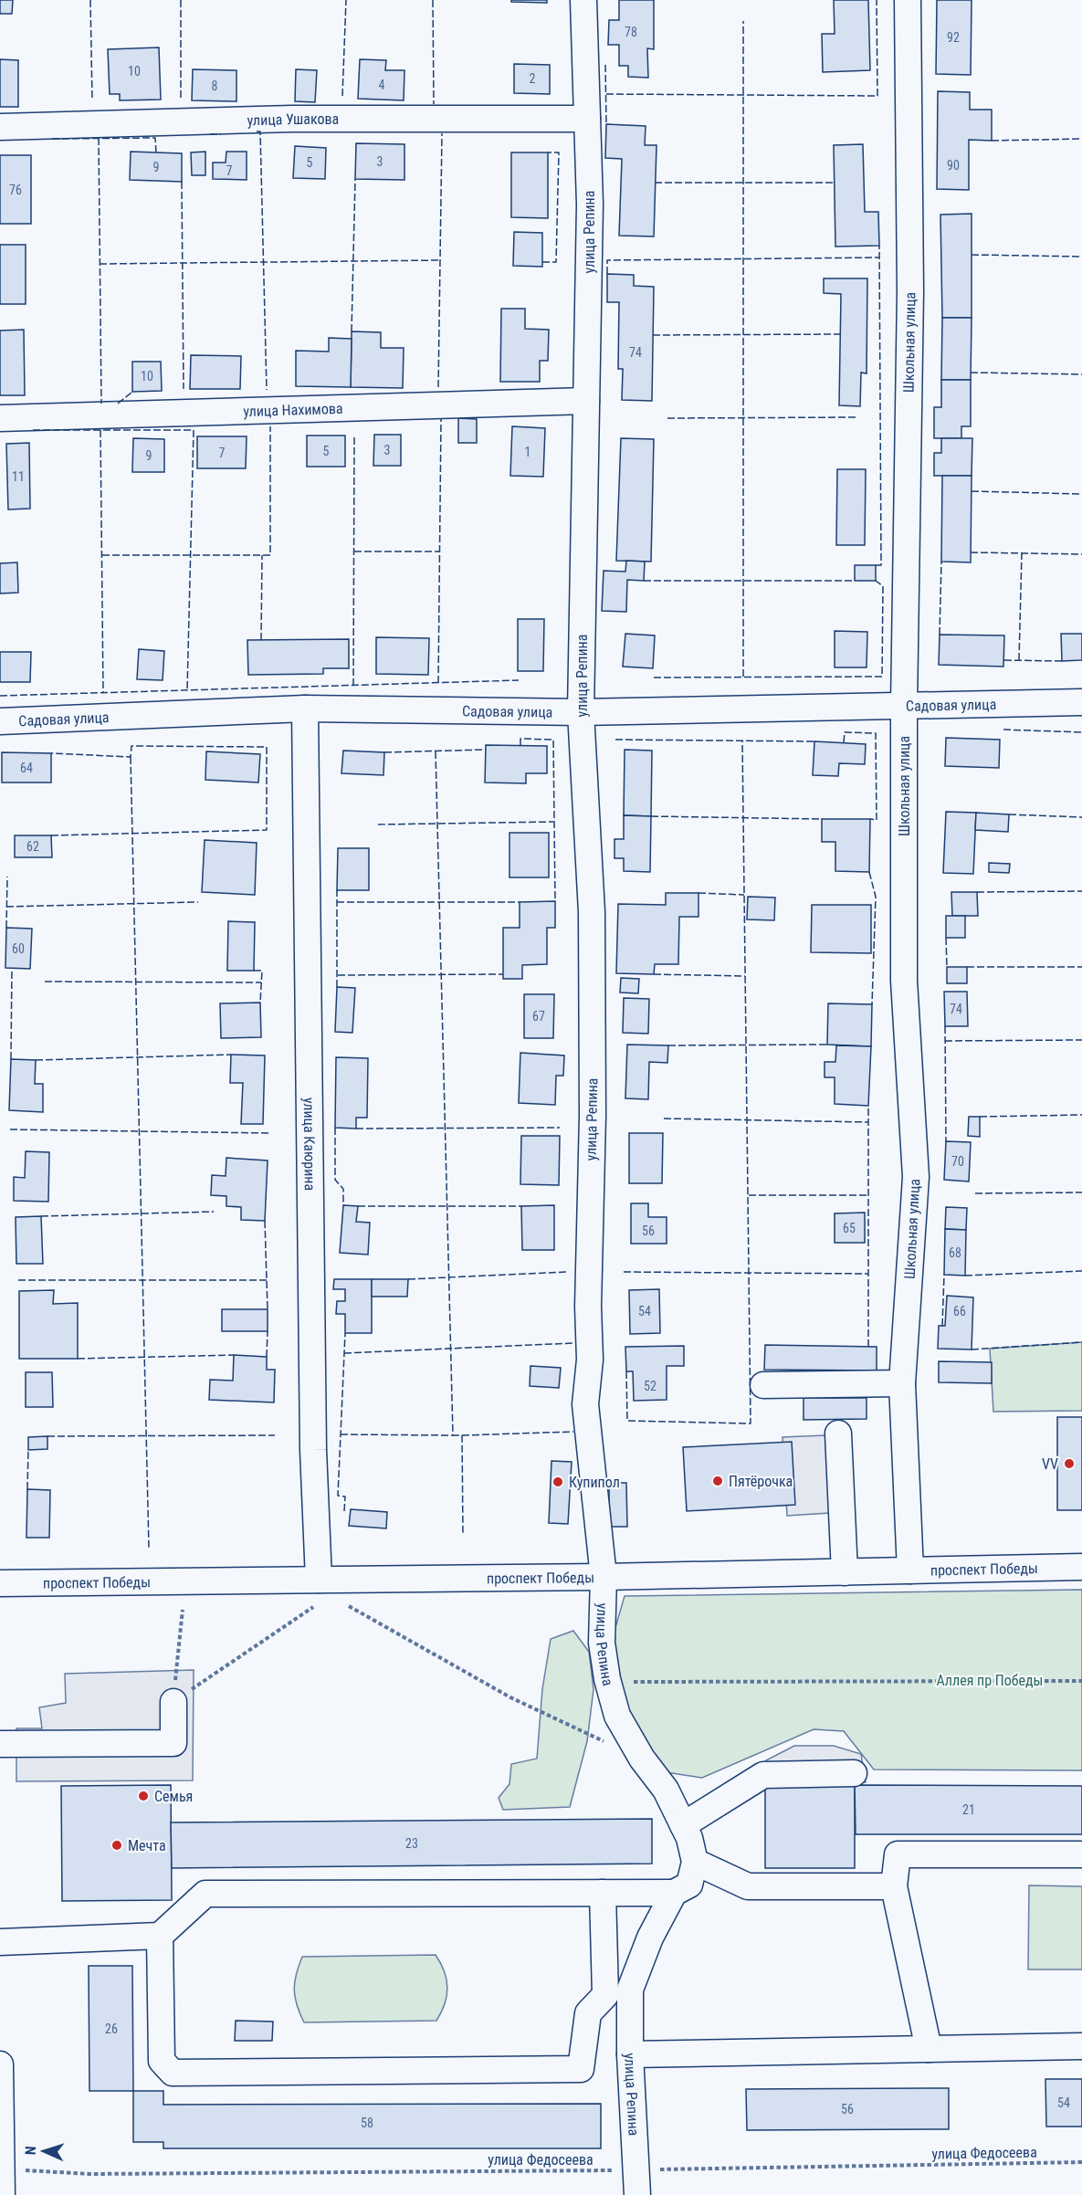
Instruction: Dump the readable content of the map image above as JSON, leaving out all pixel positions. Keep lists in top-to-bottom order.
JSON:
{
  "streets": {
    "street": [
      "улица Ушакова",
      "улица Репина",
      "Школьная улица",
      "улица Нахимова",
      "Садовая улица",
      "улица Каюрина",
      "проспект Победы"
    ],
    "path": ["улица Федосеева"]
  },
  "crossings": [
    ["улица Ушакова", "улица Репина"],
    ["улица Репина", "улица Нахимова"],
    ["улица Репина", "Садовая улица"],
    ["улица Репина", "проспект Победы"],
    ["улица Репина", "улица Федосеева"],
    ["Школьная улица", "Садовая улица"],
    ["Школьная улица", "проспект Победы"],
    ["Садовая улица", "улица Каюрина"],
    ["улица Каюрина", "проспект Победы"]
  ],
  "parks": ["Аллея пр Победы"],
  "places": [
    "VV",
    "Пятёрочка",
    "Купипол",
    "Семья",
    "Мечта"
  ],
  "house_numbers": [
    "78",
    "92",
    "10",
    "2",
    "4",
    "8",
    "3",
    "5",
    "90",
    "9",
    "7",
    "76",
    "74",
    "10",
    "3",
    "5",
    "1",
    "7",
    "9",
    "11",
    "64",
    "62",
    "60",
    "74",
    "67",
    "70",
    "65",
    "56",
    "68",
    "54",
    "66",
    "52",
    "21",
    "23",
    "26",
    "54",
    "56",
    "58"
  ],
  "north": "left"
}
